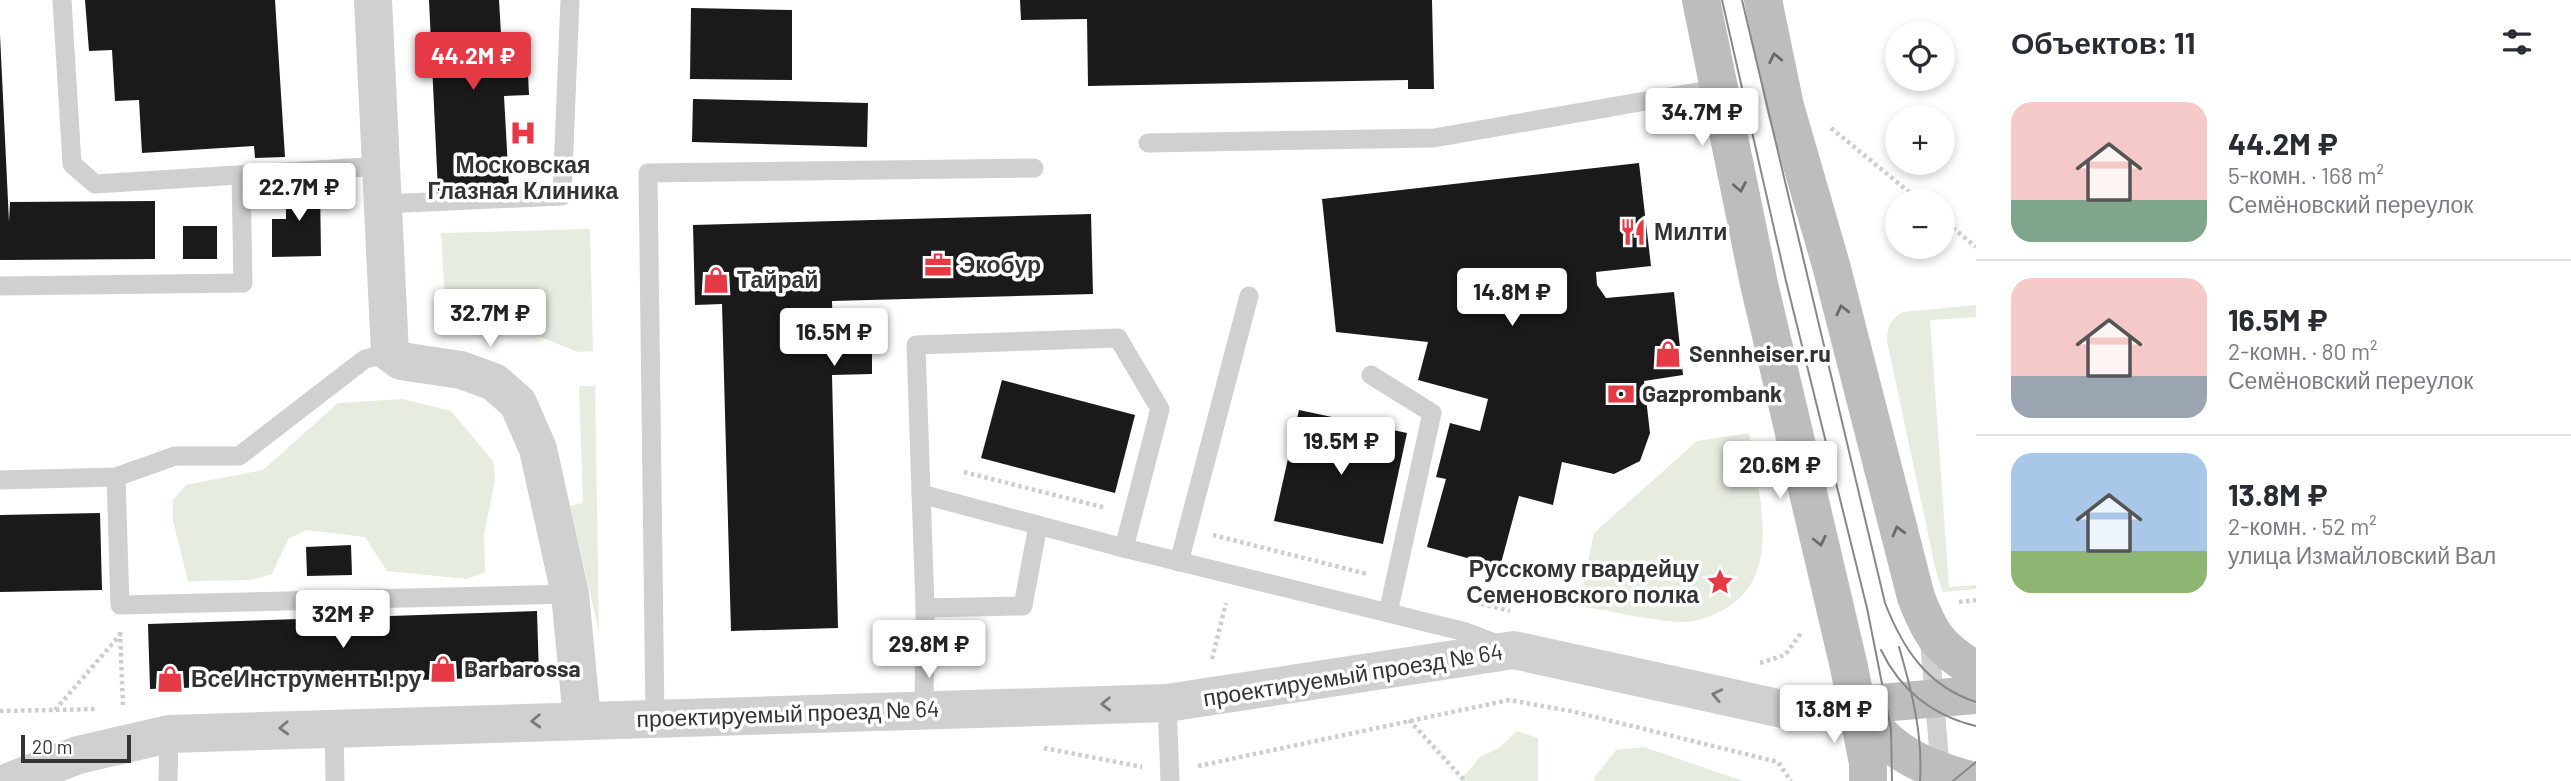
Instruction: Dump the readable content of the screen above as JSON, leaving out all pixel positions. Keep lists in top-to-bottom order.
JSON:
{
  "streets": {
    "street": ["проектируемый проезд № 64"]
  },
  "one_way": ["проектируемый проезд № 64"],
  "places": {
    "hospital": ["Московская Глазная Клиника"],
    "restaurant": ["Милти"],
    "office": ["Экобур"],
    "shop": [
      "Тайрай",
      "Sennheiser.ru",
      "Barbarossa",
      "ВсеИнструменты.ру"
    ],
    "bank": ["Gazprombank"],
    "place": ["Русскому гвардейцу Семеновского полка"]
  },
  "scale_bar": "20 m",
  "page": {
    "heading": "Объектов: 11",
    "map_buttons": ["+", "−"],
    "price": [
      "44.2M ₽",
      "34.7M ₽",
      "22.7M ₽",
      "14.8M ₽",
      "32.7M ₽",
      "16.5M ₽",
      "19.5M ₽",
      "20.6M ₽",
      "32M ₽",
      "29.8M ₽",
      "13.8M ₽"
    ],
    "list": [
      {
        "name": "44.2M ₽",
        "note": "5-комн. · 168 m² · Семёновский переулок"
      },
      {
        "name": "16.5M ₽",
        "note": "2-комн. · 80 m² · Семёновский переулок"
      },
      {
        "name": "13.8M ₽",
        "note": "2-комн. · 52 m² · улица Измайловский Вал"
      }
    ],
    "scale": "20 m"
  }
}
